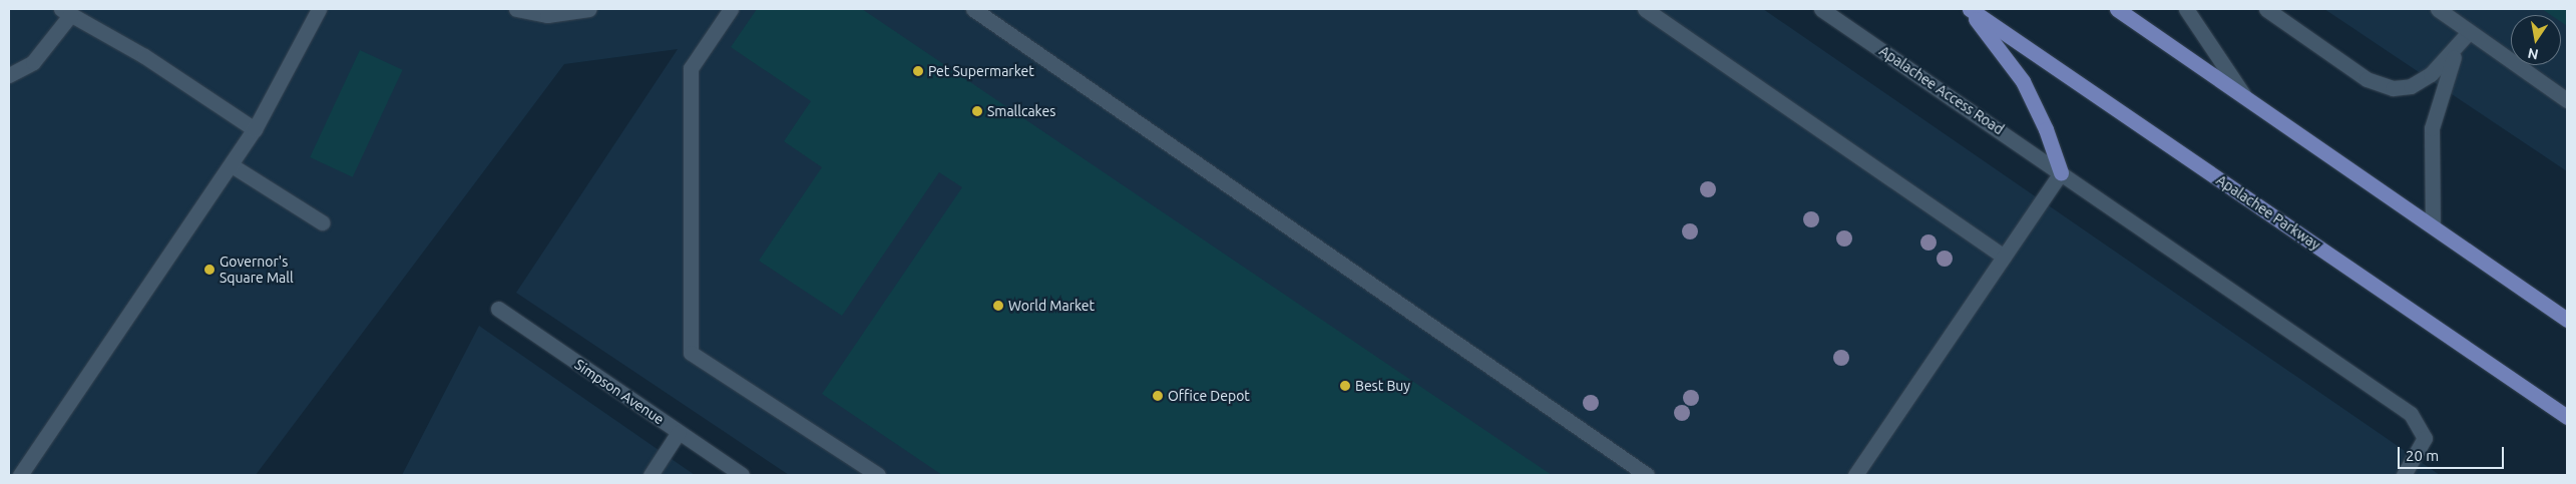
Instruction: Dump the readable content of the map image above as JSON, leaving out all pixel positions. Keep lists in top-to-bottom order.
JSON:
{
  "streets": {
    "main road": ["Apalachee Parkway"],
    "street": ["Apalachee Access Road", "Simpson Avenue"]
  },
  "places": [
    "Pet Supermarket",
    "Smallcakes",
    "Governor's Square Mall",
    "World Market",
    "Best Buy",
    "Office Depot"
  ],
  "scale_bar": "20 m",
  "north": "bottom"
}
